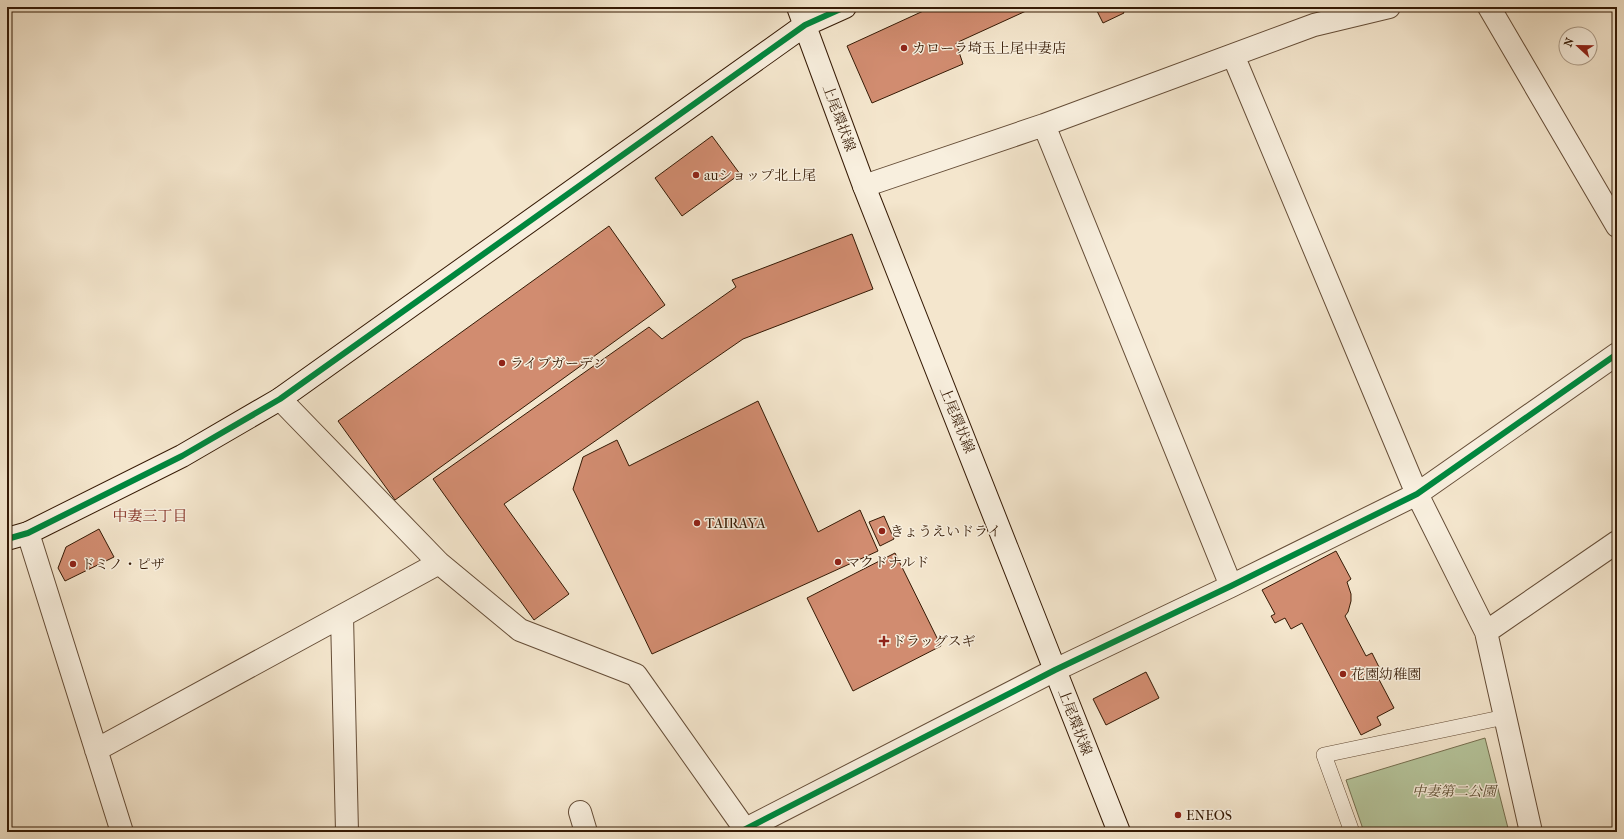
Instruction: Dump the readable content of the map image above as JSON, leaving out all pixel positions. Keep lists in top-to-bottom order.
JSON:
{
  "streets": {
    "street": ["上尾環状線"]
  },
  "districts": ["中妻三丁目"],
  "parks": ["中妻第二公園"],
  "places": {
    "other": [
      "カローラ埼玉上尾中妻店",
      "auショップ北上尾",
      "ライブガーデン",
      "TAIRAYA",
      "きょうえいドライ",
      "マクドナルド",
      "ドミノ・ピザ",
      "花園幼稚園",
      "ENEOS"
    ],
    "health": ["ドラッグスギ"]
  },
  "north": "left"
}
